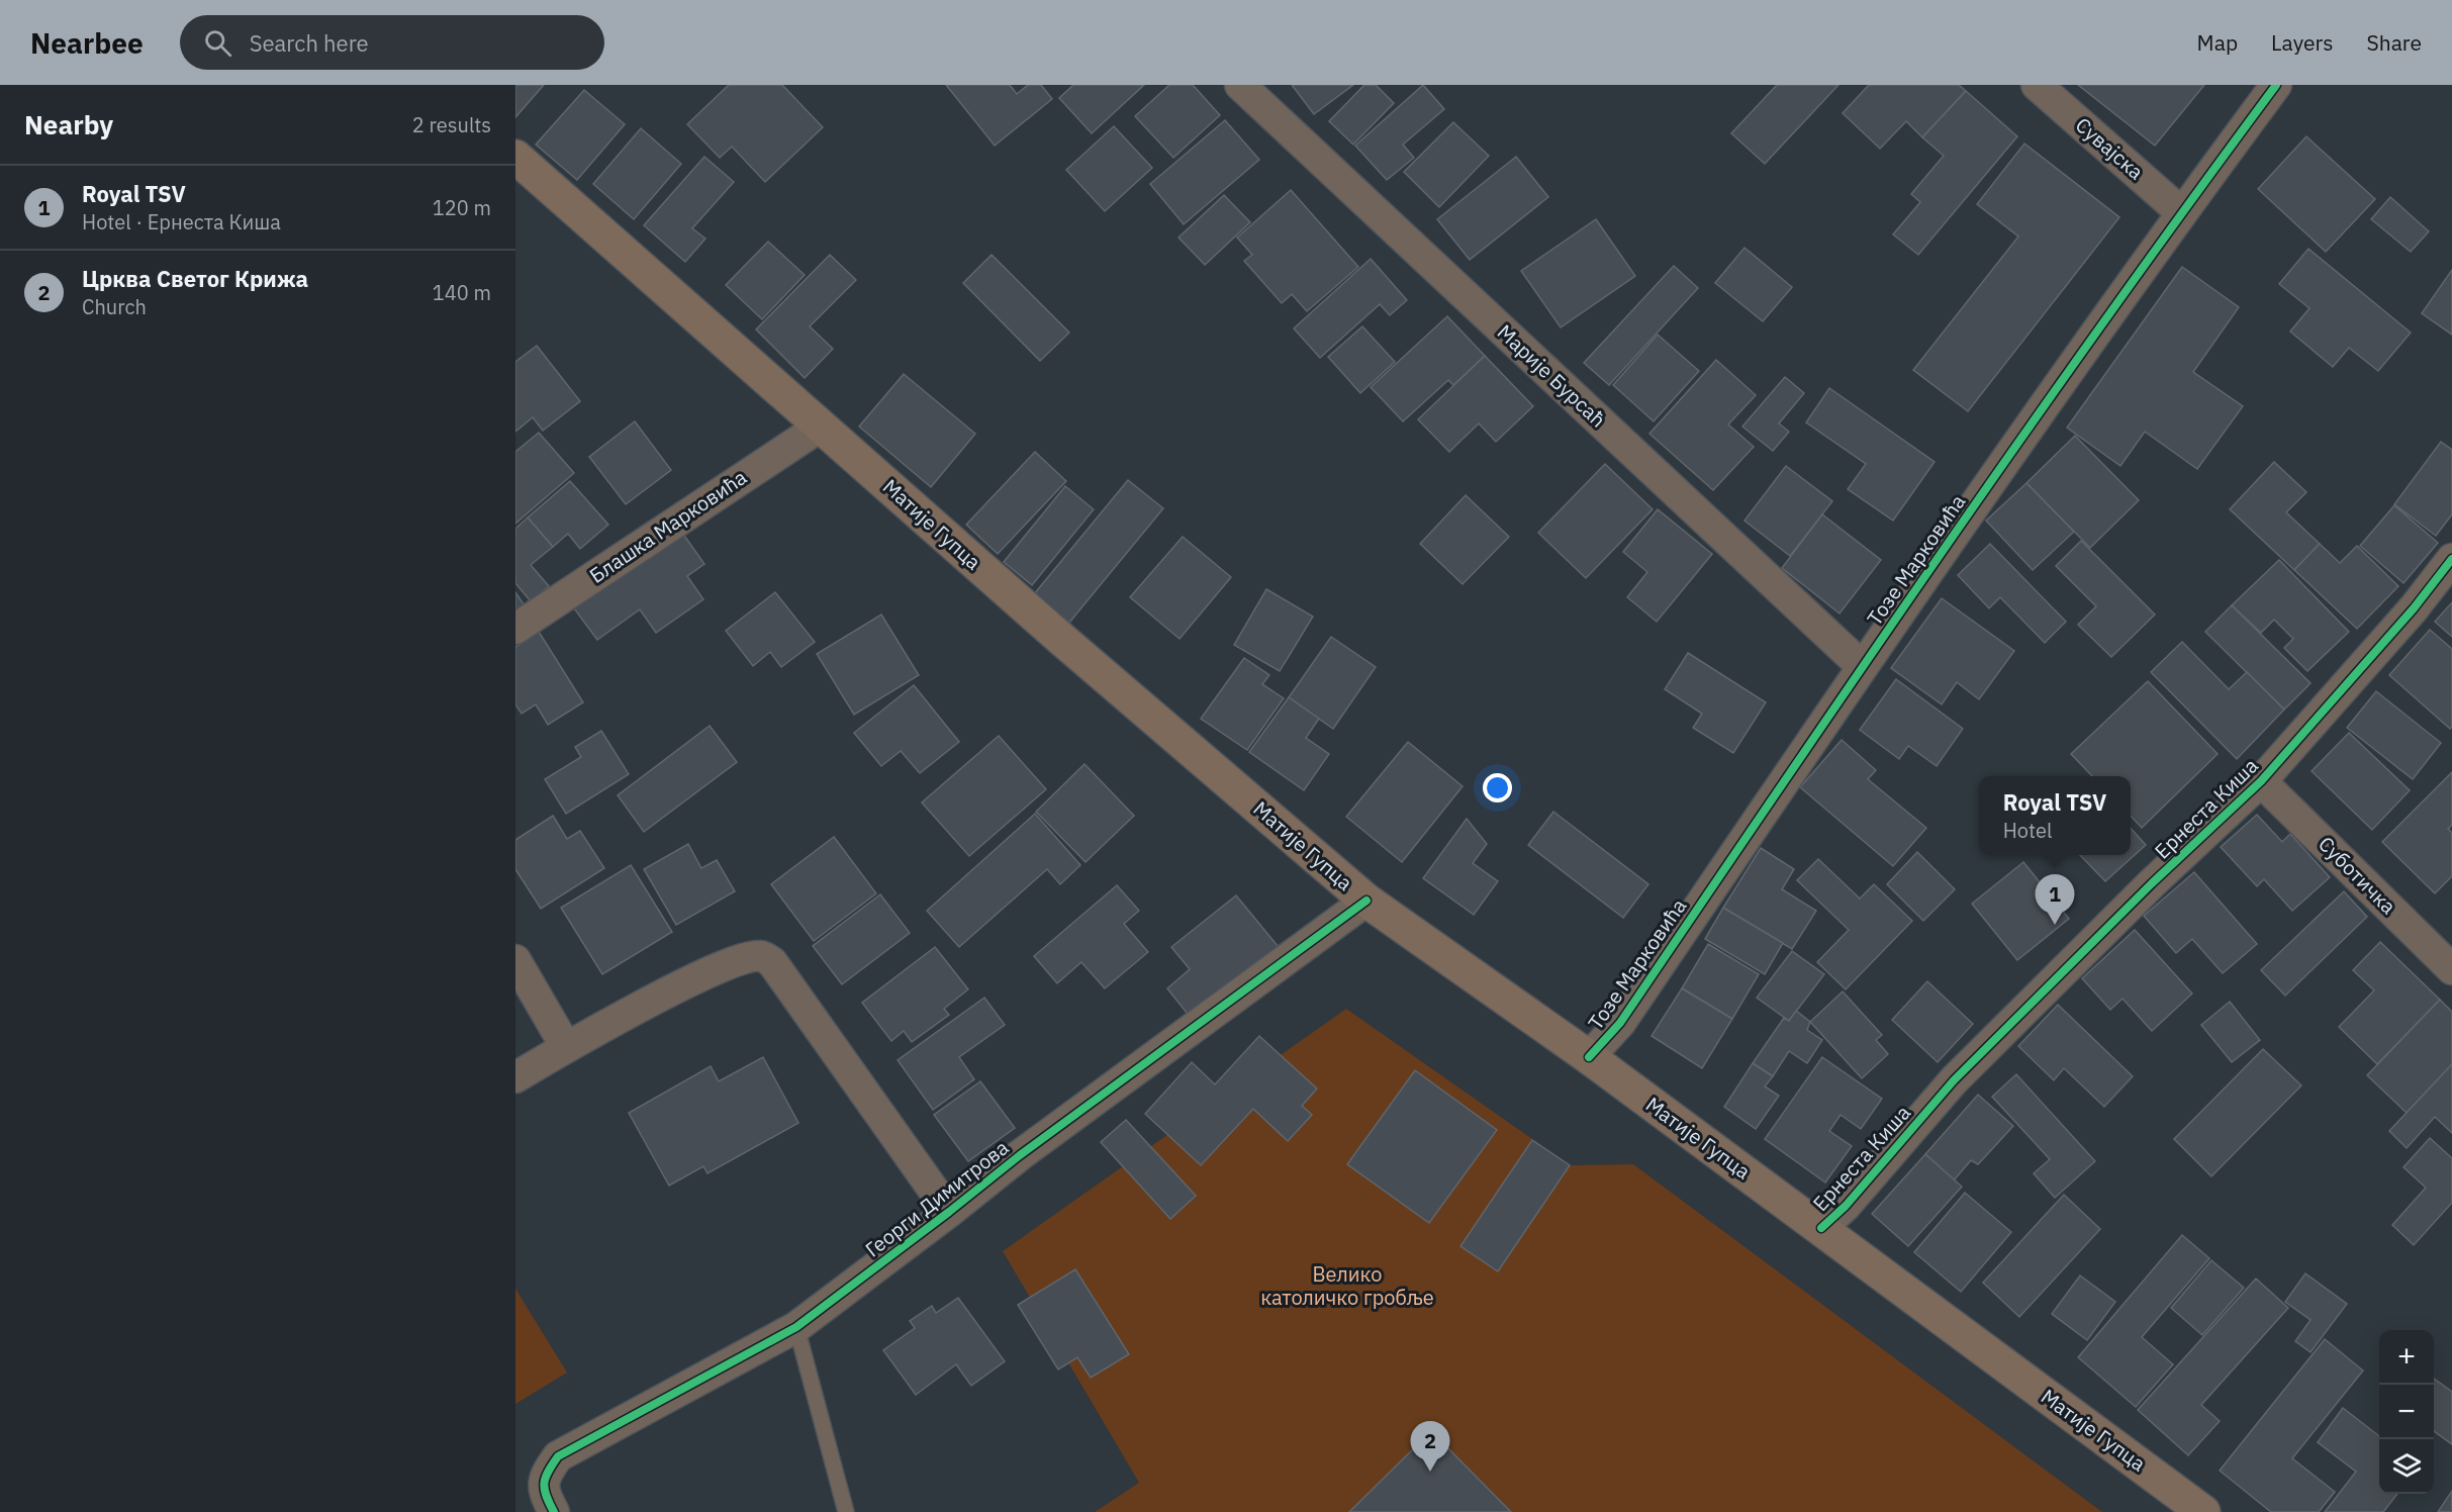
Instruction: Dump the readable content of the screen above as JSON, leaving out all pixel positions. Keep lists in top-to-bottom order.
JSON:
{
  "streets": {
    "main road": ["Матије Гупца"],
    "street": [
      "Сувајска",
      "Марије Бурсаћ",
      "Блашка Марковића",
      "Тозе Марковића",
      "Ернеста Киша",
      "Суботичка",
      "Георги Димитрова"
    ]
  },
  "crossings": [
    ["Сувајска", "Тозе Марковића"],
    ["Марије Бурсаћ", "Тозе Марковића"],
    ["Матије Гупца", "Блашка Марковића"],
    ["Матије Гупца", "Тозе Марковића"],
    ["Матије Гупца", "Ернеста Киша"],
    ["Матије Гупца", "Георги Димитрова"],
    ["Ернеста Киша", "Суботичка"]
  ],
  "parks": ["Велико католичко гробље"],
  "page": {
    "header": "Nearbee",
    "search": "Search here",
    "nav": ["Map", "Layers", "Share"],
    "heading": ["Nearby", "2 results"],
    "list": [
      {
        "mark": "1",
        "name": "Royal TSV",
        "note": "Hotel · Ернеста Киша",
        "value": "120 m"
      },
      {
        "mark": "2",
        "name": "Црква Светог Крижа",
        "note": "Church",
        "value": "140 m"
      }
    ],
    "popup": ["Royal TSV", "Hotel"],
    "pins": ["1", "2"],
    "map_buttons": ["+", "−"]
  }
}
